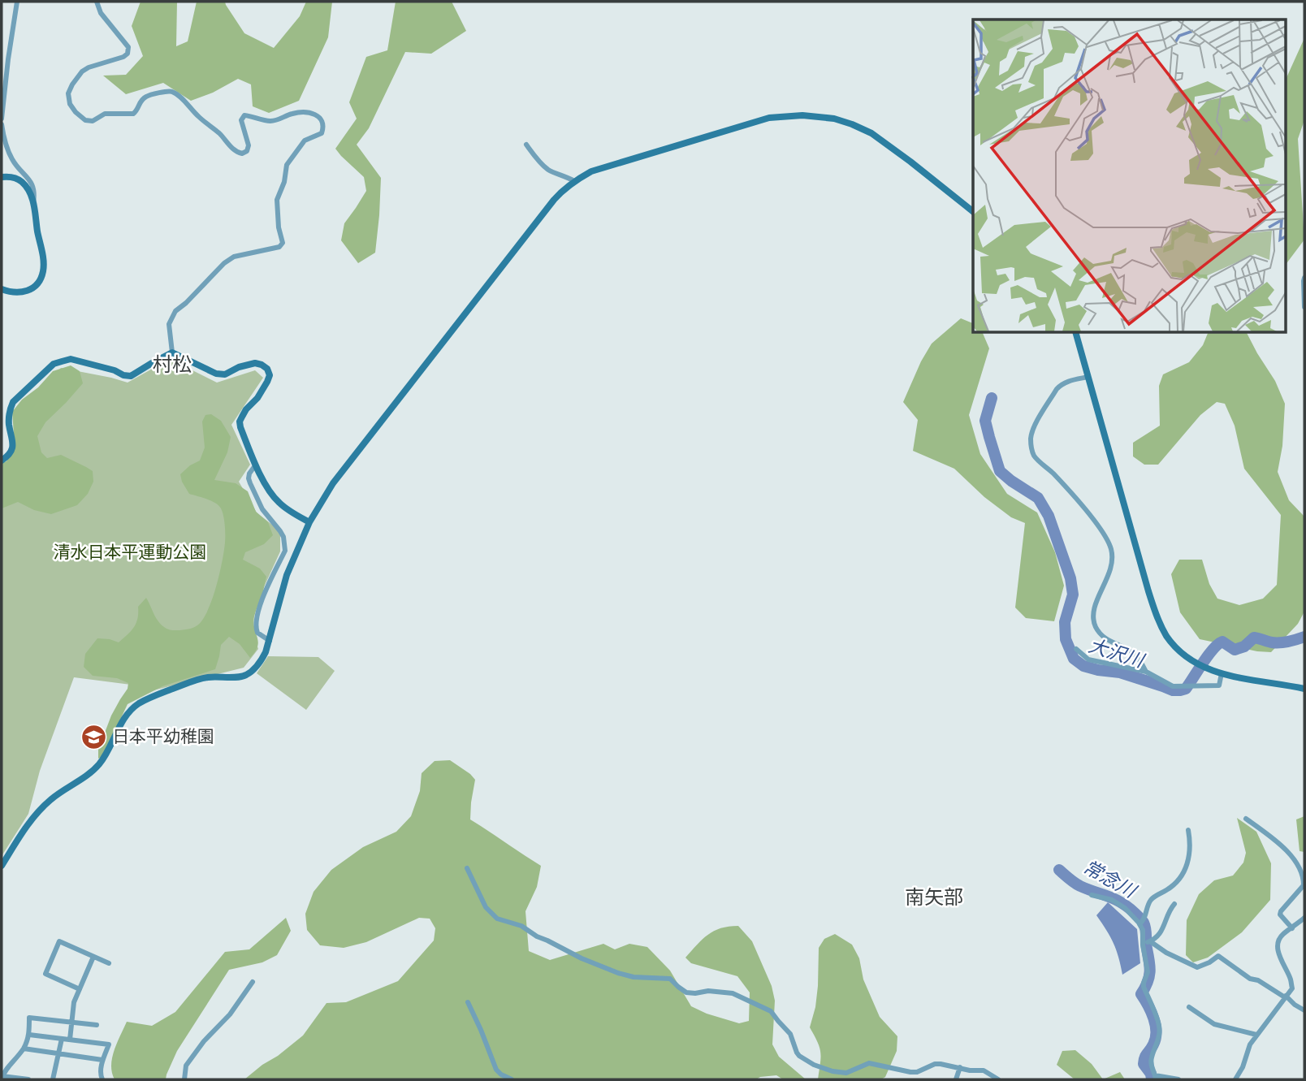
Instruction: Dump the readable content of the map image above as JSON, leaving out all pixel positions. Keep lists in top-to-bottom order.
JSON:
{
  "districts": ["村松", "南矢部"],
  "water": ["大沢川", "常念川"],
  "parks": ["清水日本平運動公園"],
  "places": {
    "school or university": ["日本平幼稚園"]
  }
}
